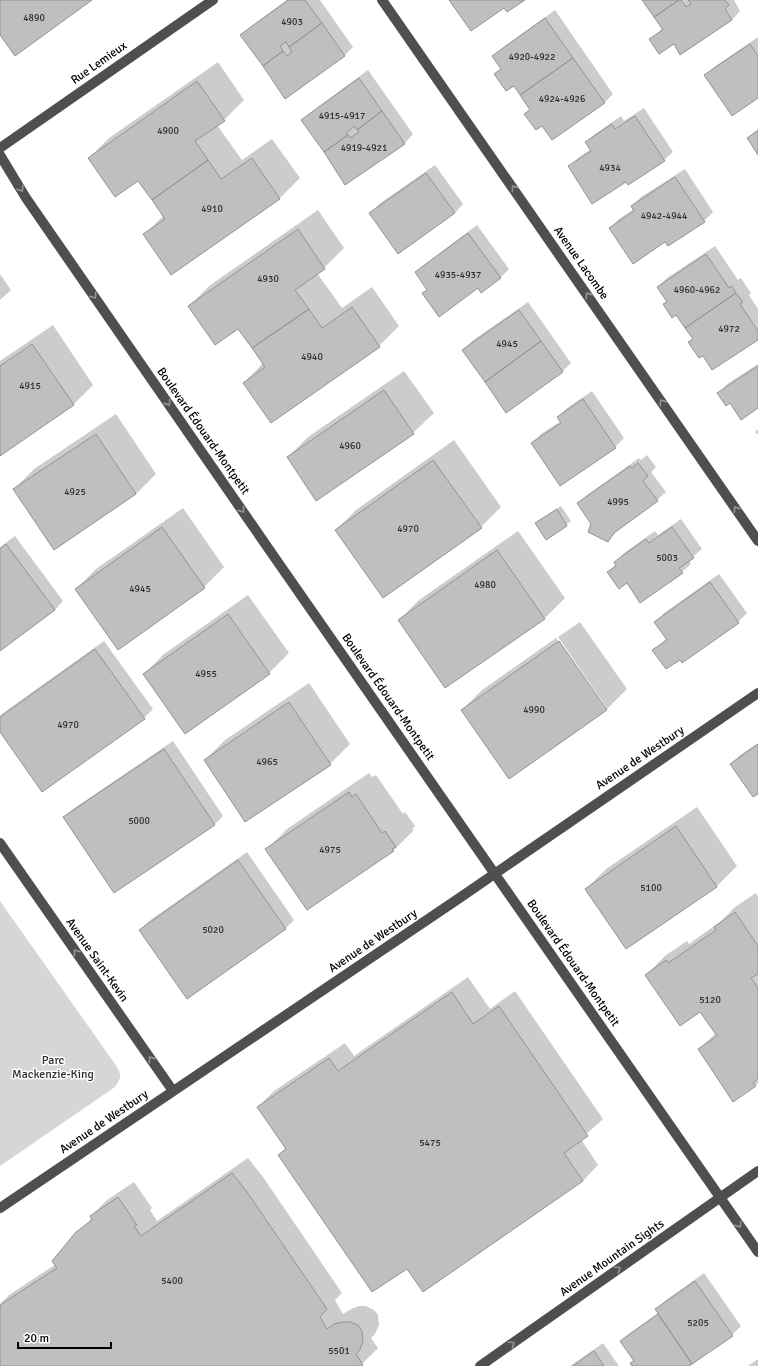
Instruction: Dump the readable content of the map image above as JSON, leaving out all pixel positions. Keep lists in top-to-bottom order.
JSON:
{
  "streets": {
    "street": [
      "Rue Lemieux",
      "Avenue Lacombe",
      "Boulevard Édouard-Montpetit",
      "Avenue de Westbury",
      "Avenue Saint-Kevin",
      "Avenue Mountain Sights"
    ]
  },
  "crossings": [
    ["Boulevard Édouard-Montpetit", "Avenue de Westbury"],
    ["Boulevard Édouard-Montpetit", "Avenue Mountain Sights"],
    ["Avenue de Westbury", "Avenue Saint-Kevin"]
  ],
  "one_way": [
    "Avenue Lacombe",
    "Boulevard Édouard-Montpetit",
    "Avenue Saint-Kevin",
    "Avenue Mountain Sights"
  ],
  "parks": ["Parc Mackenzie-King"],
  "house_numbers": [
    "4890",
    "4903",
    "4920-4922",
    "4924-4926",
    "4915-4917",
    "4900",
    "4919-4921",
    "4934",
    "4910",
    "4942-4944",
    "4935-4937",
    "4930",
    "4960-4962",
    "4972",
    "4945",
    "4940",
    "4915",
    "4960",
    "4925",
    "4995",
    "4970",
    "5003",
    "4980",
    "4945",
    "4955",
    "4990",
    "4970",
    "4965",
    "5000",
    "4975",
    "5100",
    "5020",
    "5120",
    "5475",
    "5400",
    "5205",
    "5501"
  ],
  "scale_bar": "20 m"
}
